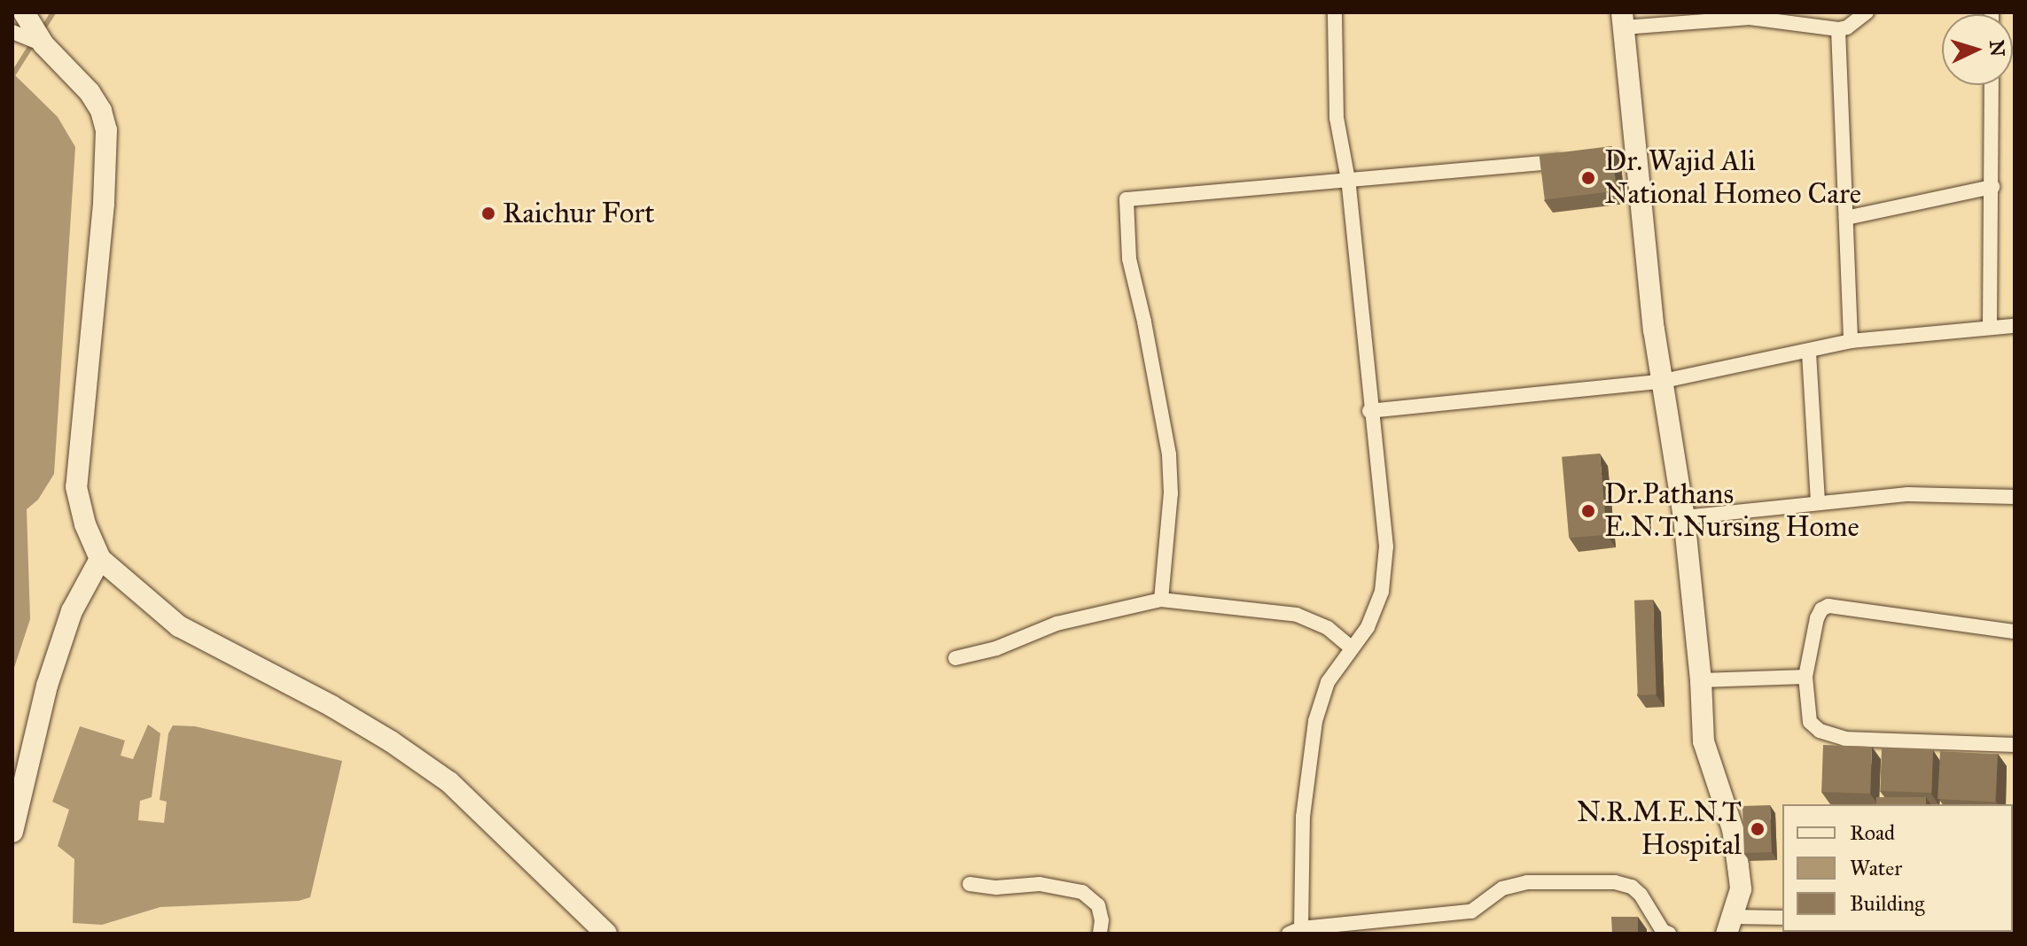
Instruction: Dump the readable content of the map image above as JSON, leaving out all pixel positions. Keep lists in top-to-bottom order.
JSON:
{
  "places": [
    "Dr. Wajid Ali National Homeo Care",
    "Raichur Fort",
    "Dr.Pathans E.N.T.Nursing Home",
    "N.R.M.E.N.T Hospital"
  ],
  "legend": ["Road", "Water", "Building"],
  "north": "right"
}
